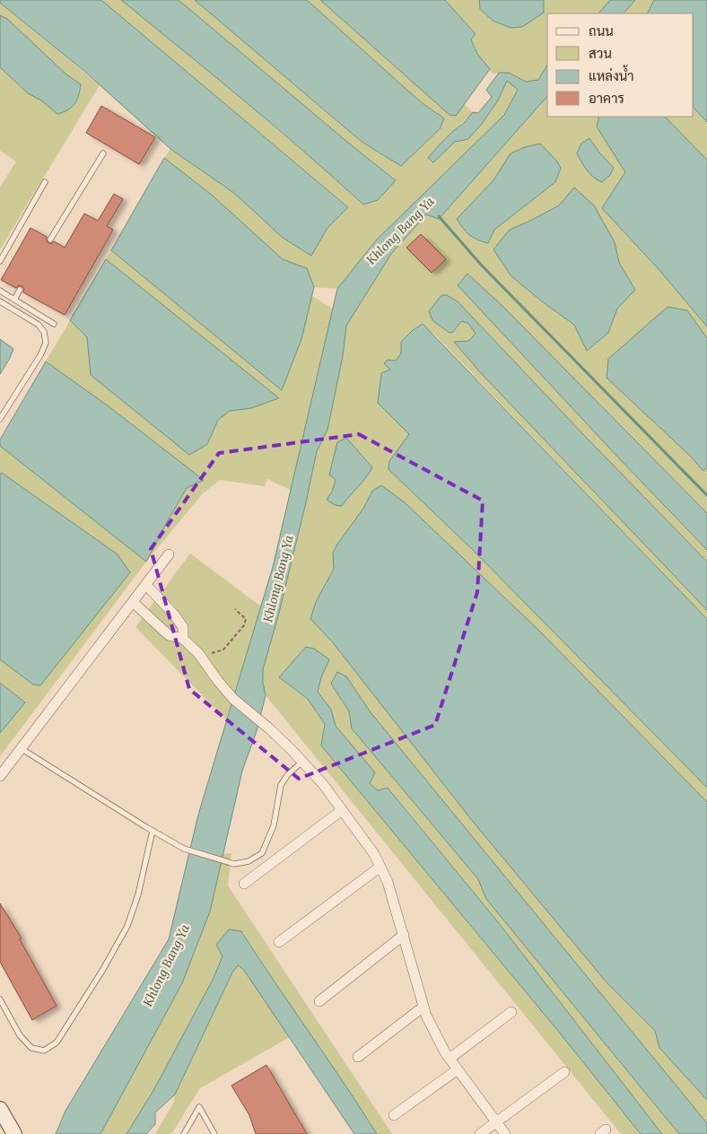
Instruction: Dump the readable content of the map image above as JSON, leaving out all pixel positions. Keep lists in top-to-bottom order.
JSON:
{
  "water": ["Khlong Bang Ya"],
  "legend": [
    "ถนน",
    "สวน",
    "แหล่งน้ำ",
    "อาคาร"
  ]
}
